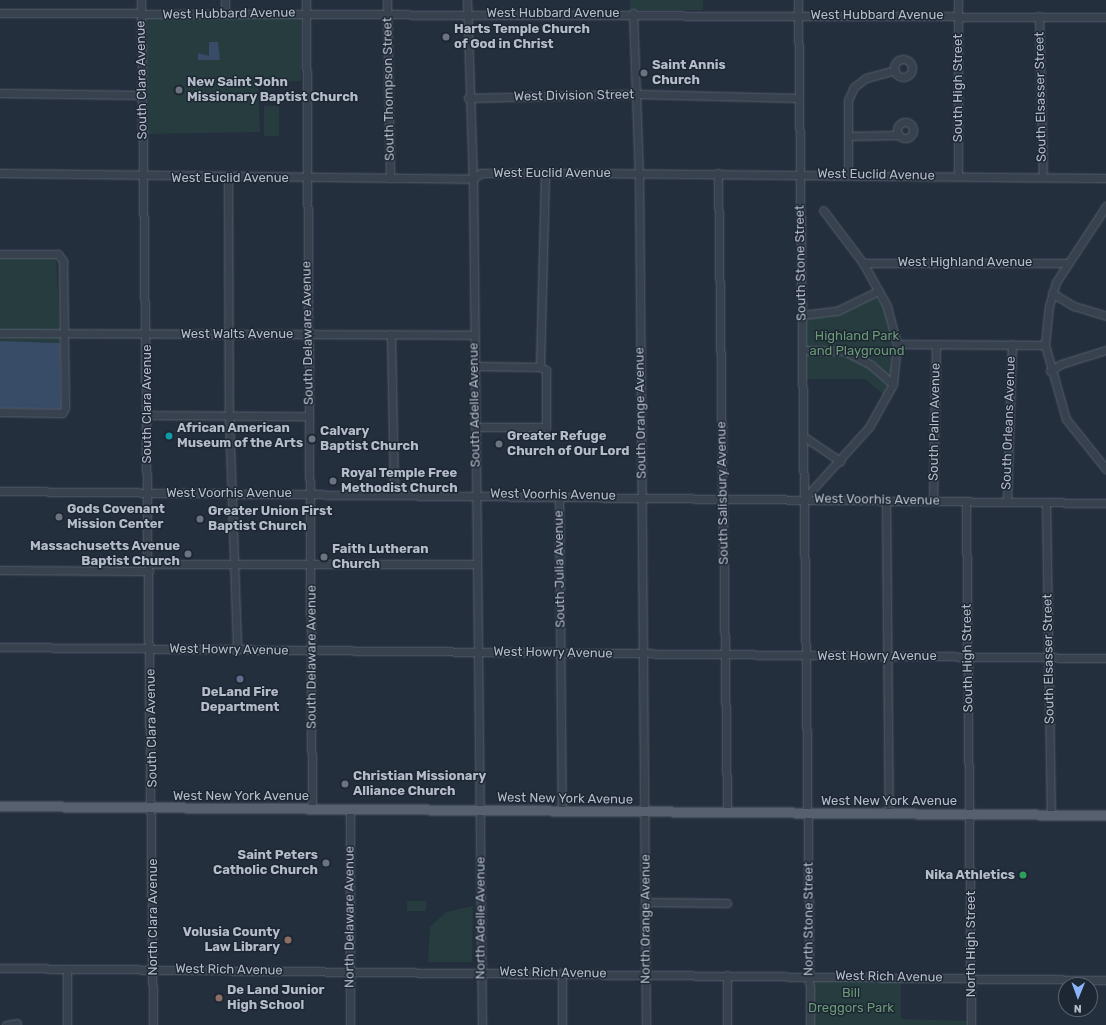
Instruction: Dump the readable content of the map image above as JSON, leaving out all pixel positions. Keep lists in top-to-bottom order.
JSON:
{
  "streets": {
    "main road": ["West New York Avenue"],
    "street": [
      "West Hubbard Avenue",
      "South Clara Avenue",
      "South High Street",
      "South Thompson Street",
      "West Division Street",
      "South Elsasser Street",
      "West Euclid Avenue",
      "West Highland Avenue",
      "South Stone Street",
      "South Delaware Avenue",
      "West Walts Avenue",
      "South Adelle Avenue",
      "South Orange Avenue",
      "South Palm Avenue",
      "South Orleans Avenue",
      "West Voorhis Avenue",
      "South Salisbury Avenue",
      "South Julia Avenue",
      "West Howry Avenue",
      "North Clara Avenue",
      "North Delaware Avenue",
      "North Adelle Avenue",
      "North Orange Avenue",
      "North Stone Street",
      "North High Street",
      "West Rich Avenue"
    ]
  },
  "crossings": [
    ["West Hubbard Avenue", "South Clara Avenue"],
    ["West Hubbard Avenue", "South High Street"],
    ["West Hubbard Avenue", "South Thompson Street"],
    ["West Hubbard Avenue", "South Elsasser Street"],
    ["West Hubbard Avenue", "South Stone Street"],
    ["West Hubbard Avenue", "South Delaware Avenue"],
    ["West Hubbard Avenue", "South Adelle Avenue"],
    ["West Hubbard Avenue", "South Orange Avenue"],
    ["South Clara Avenue", "West Euclid Avenue"],
    ["South Clara Avenue", "West Walts Avenue"],
    ["South Clara Avenue", "West Voorhis Avenue"],
    ["South Clara Avenue", "West Howry Avenue"],
    ["South Clara Avenue", "West New York Avenue"],
    ["South Clara Avenue", "North Clara Avenue"],
    ["South High Street", "West Euclid Avenue"],
    ["South High Street", "West Voorhis Avenue"],
    ["South High Street", "West Howry Avenue"],
    ["South High Street", "West New York Avenue"],
    ["South High Street", "North High Street"],
    ["South Thompson Street", "West Euclid Avenue"],
    ["West Division Street", "South Stone Street"],
    ["West Division Street", "South Adelle Avenue"],
    ["West Division Street", "South Orange Avenue"],
    ["South Elsasser Street", "West Euclid Avenue"],
    ["South Elsasser Street", "West Voorhis Avenue"],
    ["South Elsasser Street", "West Howry Avenue"],
    ["South Elsasser Street", "West New York Avenue"],
    ["West Euclid Avenue", "South Stone Street"],
    ["West Euclid Avenue", "South Delaware Avenue"],
    ["West Euclid Avenue", "South Adelle Avenue"],
    ["West Euclid Avenue", "South Orange Avenue"],
    ["West Euclid Avenue", "South Salisbury Avenue"],
    ["South Stone Street", "West Voorhis Avenue"],
    ["South Stone Street", "West Howry Avenue"],
    ["South Stone Street", "West New York Avenue"],
    ["South Stone Street", "North Stone Street"],
    ["South Delaware Avenue", "West Walts Avenue"],
    ["South Delaware Avenue", "West Voorhis Avenue"],
    ["South Delaware Avenue", "West Howry Avenue"],
    ["South Delaware Avenue", "West New York Avenue"],
    ["West Walts Avenue", "South Adelle Avenue"],
    ["South Adelle Avenue", "West Voorhis Avenue"],
    ["South Adelle Avenue", "West Howry Avenue"],
    ["South Adelle Avenue", "West New York Avenue"],
    ["South Adelle Avenue", "North Adelle Avenue"],
    ["South Orange Avenue", "West Voorhis Avenue"],
    ["South Orange Avenue", "West Howry Avenue"],
    ["South Orange Avenue", "West New York Avenue"],
    ["South Orange Avenue", "North Orange Avenue"],
    ["South Palm Avenue", "West Voorhis Avenue"],
    ["South Orleans Avenue", "West Voorhis Avenue"],
    ["West Voorhis Avenue", "South Salisbury Avenue"],
    ["West Voorhis Avenue", "South Julia Avenue"],
    ["South Salisbury Avenue", "West Howry Avenue"],
    ["South Salisbury Avenue", "West New York Avenue"],
    ["South Julia Avenue", "West Howry Avenue"],
    ["South Julia Avenue", "West New York Avenue"],
    ["West New York Avenue", "North Clara Avenue"],
    ["West New York Avenue", "North Delaware Avenue"],
    ["West New York Avenue", "North Adelle Avenue"],
    ["West New York Avenue", "North Orange Avenue"],
    ["West New York Avenue", "North Stone Street"],
    ["West New York Avenue", "North High Street"],
    ["North Clara Avenue", "West Rich Avenue"],
    ["North Delaware Avenue", "West Rich Avenue"],
    ["North Adelle Avenue", "West Rich Avenue"],
    ["North Orange Avenue", "West Rich Avenue"],
    ["North Stone Street", "West Rich Avenue"],
    ["North High Street", "West Rich Avenue"]
  ],
  "parks": ["Highland Park and Playground", "Bill Dreggors Park"],
  "places": [
    "Harts Temple Church of God in Christ",
    "Saint Annis Church",
    "New Saint John Missionary Baptist Church",
    "African American Museum of the Arts",
    "Calvary Baptist Church",
    "Greater Refuge Church of Our Lord",
    "Royal Temple Free Methodist Church",
    "Gods Covenant Mission Center",
    "Greater Union First Baptist Church",
    "Massachusetts Avenue Baptist Church",
    "Faith Lutheran Church",
    "DeLand Fire Department",
    "Christian Missionary Alliance Church",
    "Saint Peters Catholic Church",
    "Nika Athletics",
    "Volusia County Law Library",
    "De Land Junior High School"
  ],
  "north": "bottom"
}
